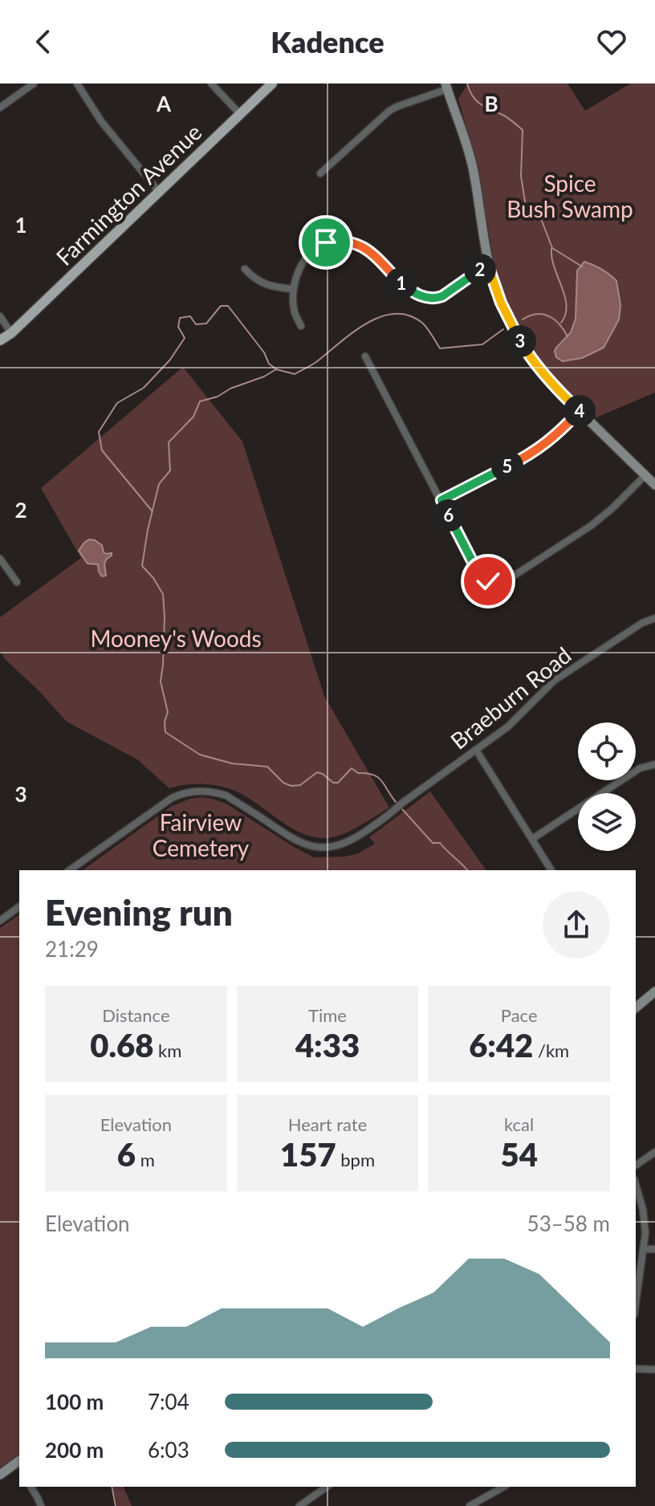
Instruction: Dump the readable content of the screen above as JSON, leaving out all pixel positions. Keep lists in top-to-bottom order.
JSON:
{
  "streets": {
    "main road": ["Farmington Avenue"],
    "street": ["Braeburn Road"]
  },
  "parks": ["Spice Bush Swamp", "Mooney's Woods", "Fairview Cemetery"],
  "page": {
    "header": "Kadence",
    "pins": [
      "2",
      "1",
      "3",
      "4",
      "5",
      "6"
    ],
    "heading": ["Evening run", "21:29"],
    "stats": [
      ["Distance", "0.68 km"],
      ["Time", "4:33"],
      ["Pace", "6:42 /km"],
      ["Elevation", "6 m"],
      ["Heart rate", "157 bpm"],
      ["kcal", "54"]
    ],
    "chart": ["Elevation", "53–58 m"],
    "list": [
      {
        "name": "100 m",
        "note": "7:04"
      },
      {
        "name": "200 m",
        "note": "6:03"
      }
    ]
  },
  "grid": {
    "columns": ["A", "B"],
    "rows": ["1", "2", "3"]
  }
}
